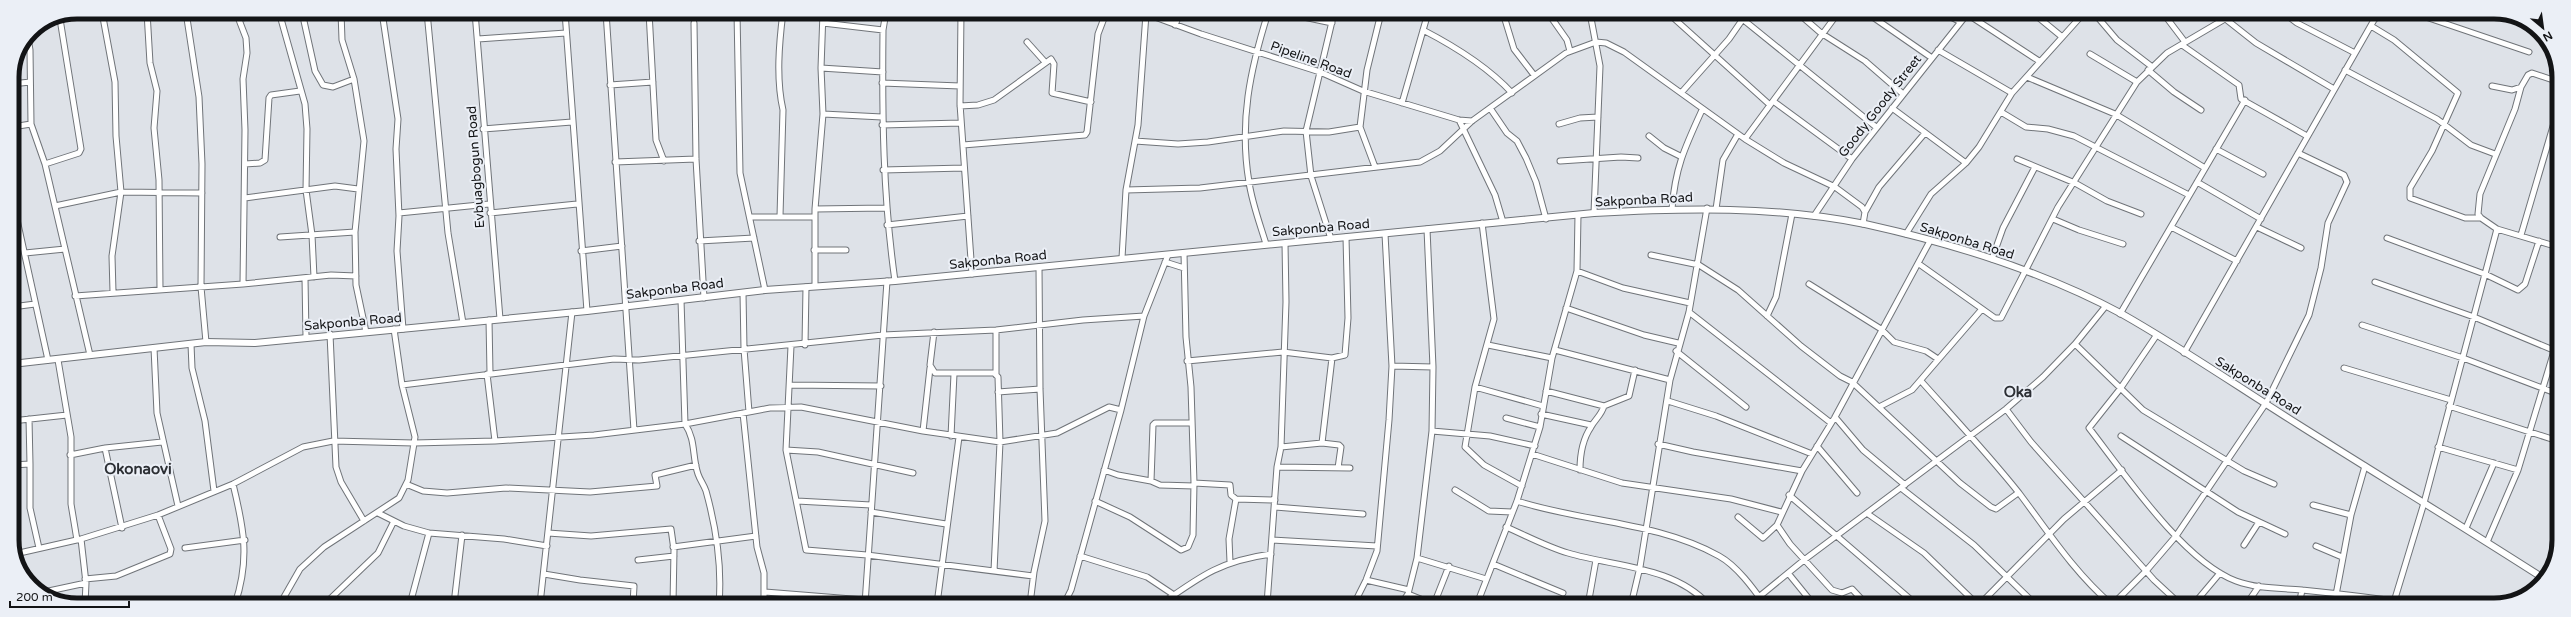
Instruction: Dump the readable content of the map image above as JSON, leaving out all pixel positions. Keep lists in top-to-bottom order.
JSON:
{
  "streets": {
    "main road": ["Sakponba Road"],
    "street": ["Pipeline Road", "Goody Goody Street", "Evbuagbogun Road"]
  },
  "crossings": [
    ["Goody Goody Street", "Sakponba Road"],
    ["Evbuagbogun Road", "Sakponba Road"]
  ],
  "districts": ["Oka", "Okonaovi"],
  "scale_bar": "200 m",
  "north": "bottom right"
}
